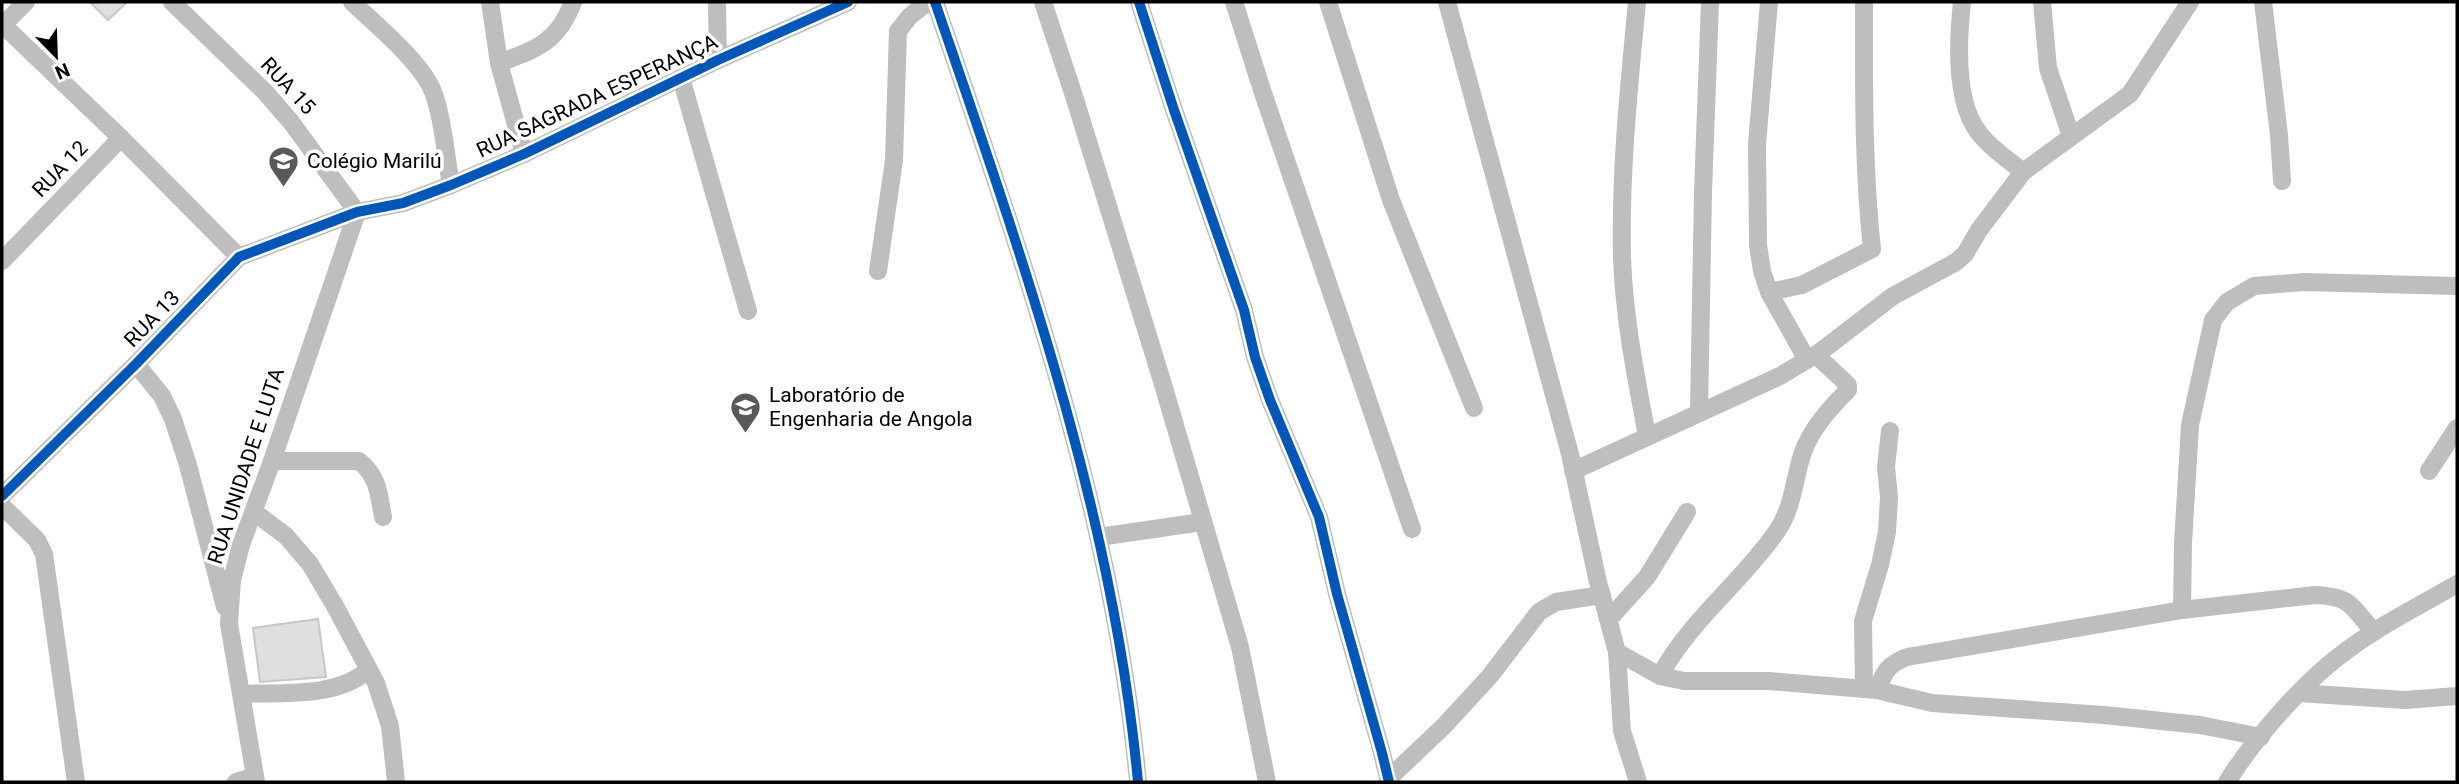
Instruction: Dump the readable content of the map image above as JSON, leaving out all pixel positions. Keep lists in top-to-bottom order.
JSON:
{
  "streets": {
    "street": [
      "RUA 15",
      "RUA SAGRADA ESPERANÇA",
      "RUA 12",
      "RUA 13",
      "RUA UNIDADE E LUTA"
    ]
  },
  "crossings": [
    ["RUA 15", "RUA SAGRADA ESPERANÇA"],
    ["RUA 15", "RUA 13"],
    ["RUA 15", "RUA UNIDADE E LUTA"],
    ["RUA SAGRADA ESPERANÇA", "RUA 13"],
    ["RUA SAGRADA ESPERANÇA", "RUA UNIDADE E LUTA"],
    ["RUA 13", "RUA UNIDADE E LUTA"]
  ],
  "places": {
    "school or university": ["Colégio Marilú", "Laboratório de Engenharia de Angola"]
  },
  "north": "bottom right"
}
